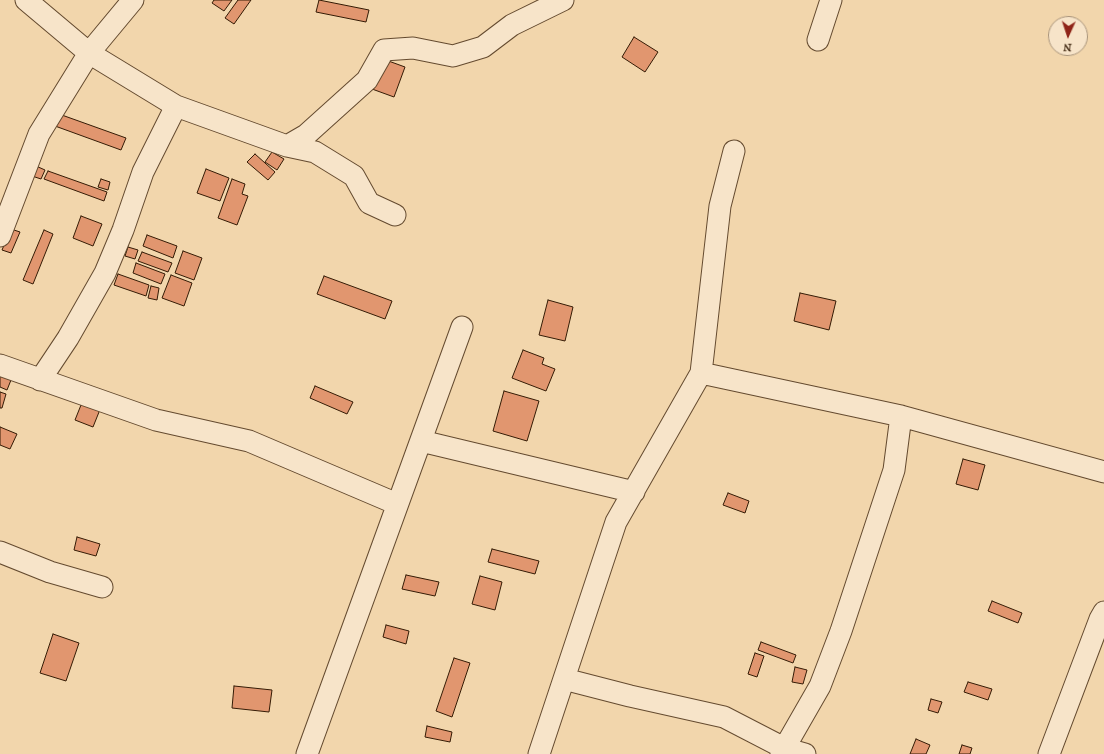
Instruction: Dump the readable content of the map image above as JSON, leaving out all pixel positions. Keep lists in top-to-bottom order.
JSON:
{
  "north": "bottom"
}
